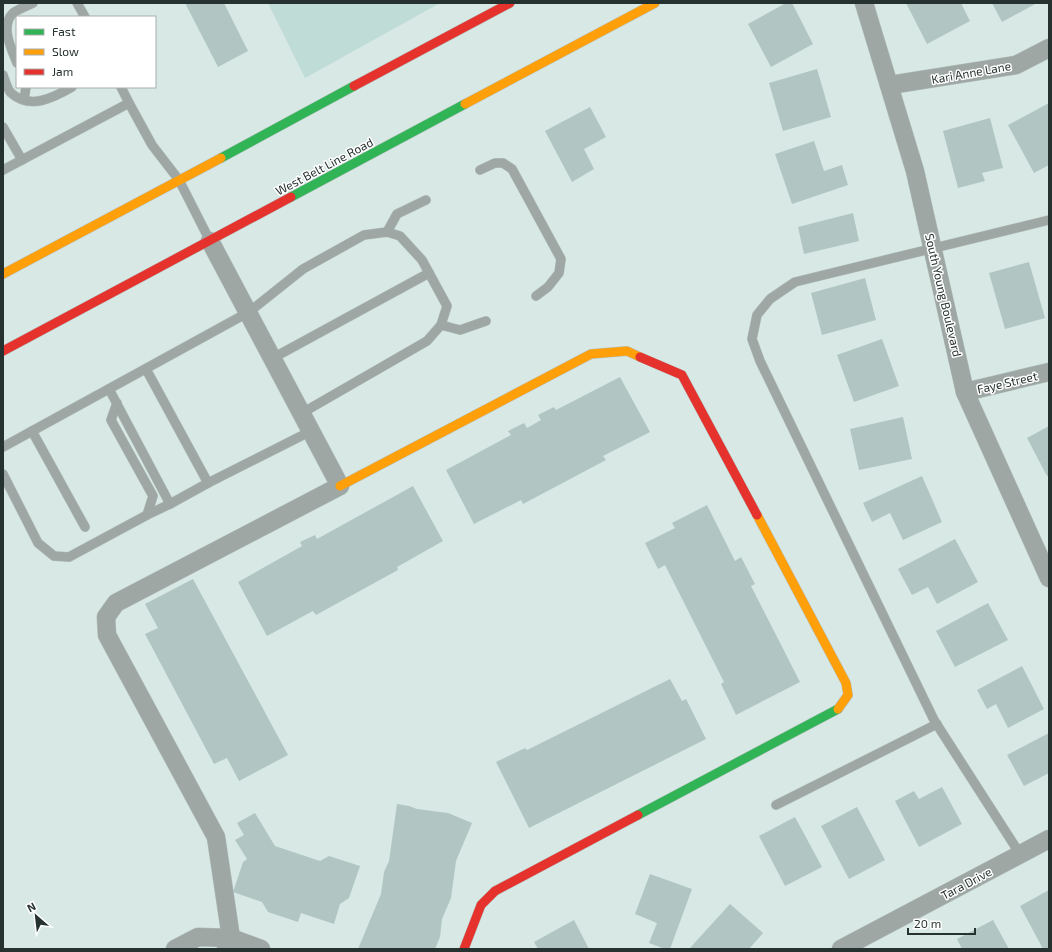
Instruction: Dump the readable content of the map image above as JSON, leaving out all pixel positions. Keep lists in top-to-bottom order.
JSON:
{
  "streets": {
    "main road": ["West Belt Line Road"],
    "street": [
      "Kari Anne Lane",
      "South Young Boulevard",
      "Faye Street",
      "Tara Drive"
    ]
  },
  "crossings": [
    ["Kari Anne Lane", "South Young Boulevard"],
    ["South Young Boulevard", "Faye Street"]
  ],
  "legend": ["Fast", "Slow", "Jam"],
  "scale_bar": "20 m",
  "north": "top left"
}
